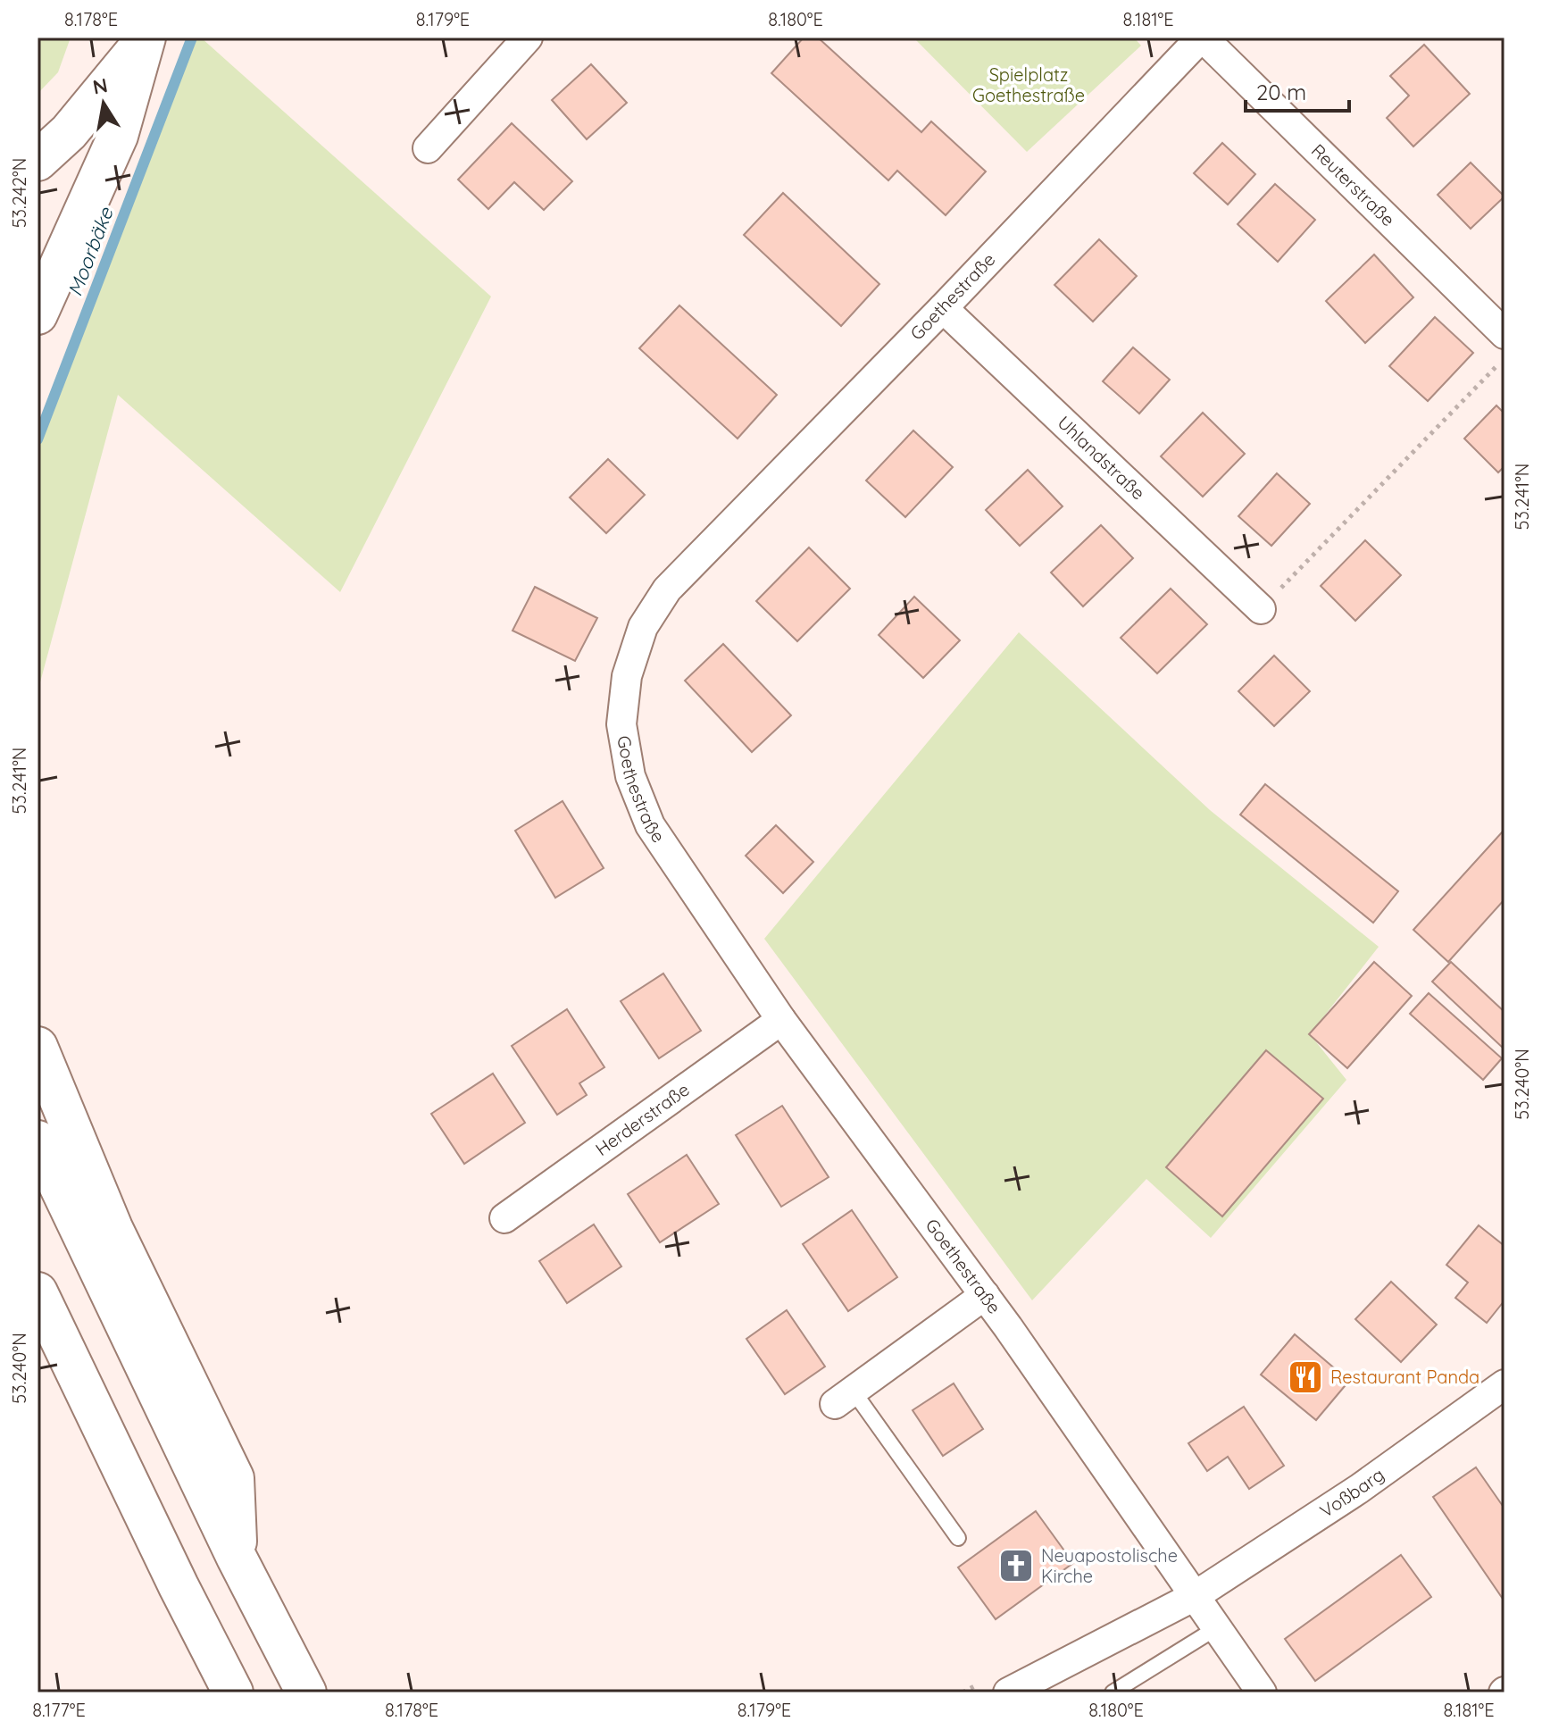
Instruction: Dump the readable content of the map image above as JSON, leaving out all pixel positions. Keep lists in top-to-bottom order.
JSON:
{
  "streets": {
    "street": [
      "Reuterstraße",
      "Goethestraße",
      "Uhlandstraße",
      "Herderstraße",
      "Voßbarg"
    ]
  },
  "crossings": [
    ["Reuterstraße", "Goethestraße"],
    ["Goethestraße", "Uhlandstraße"],
    ["Goethestraße", "Herderstraße"],
    ["Goethestraße", "Voßbarg"]
  ],
  "water": ["Moorbäke"],
  "parks": ["Spielplatz Goethestraße"],
  "places": {
    "restaurant": ["Restaurant Panda"],
    "church": ["Neuapostolische Kirche"]
  },
  "scale_bar": "20 m",
  "north": "top",
  "coordinates": [
    "8.178°E",
    "8.179°E",
    "8.180°E",
    "8.181°E",
    "53.242°N",
    "53.241°N",
    "53.240°N",
    "8.177°E"
  ]
}
